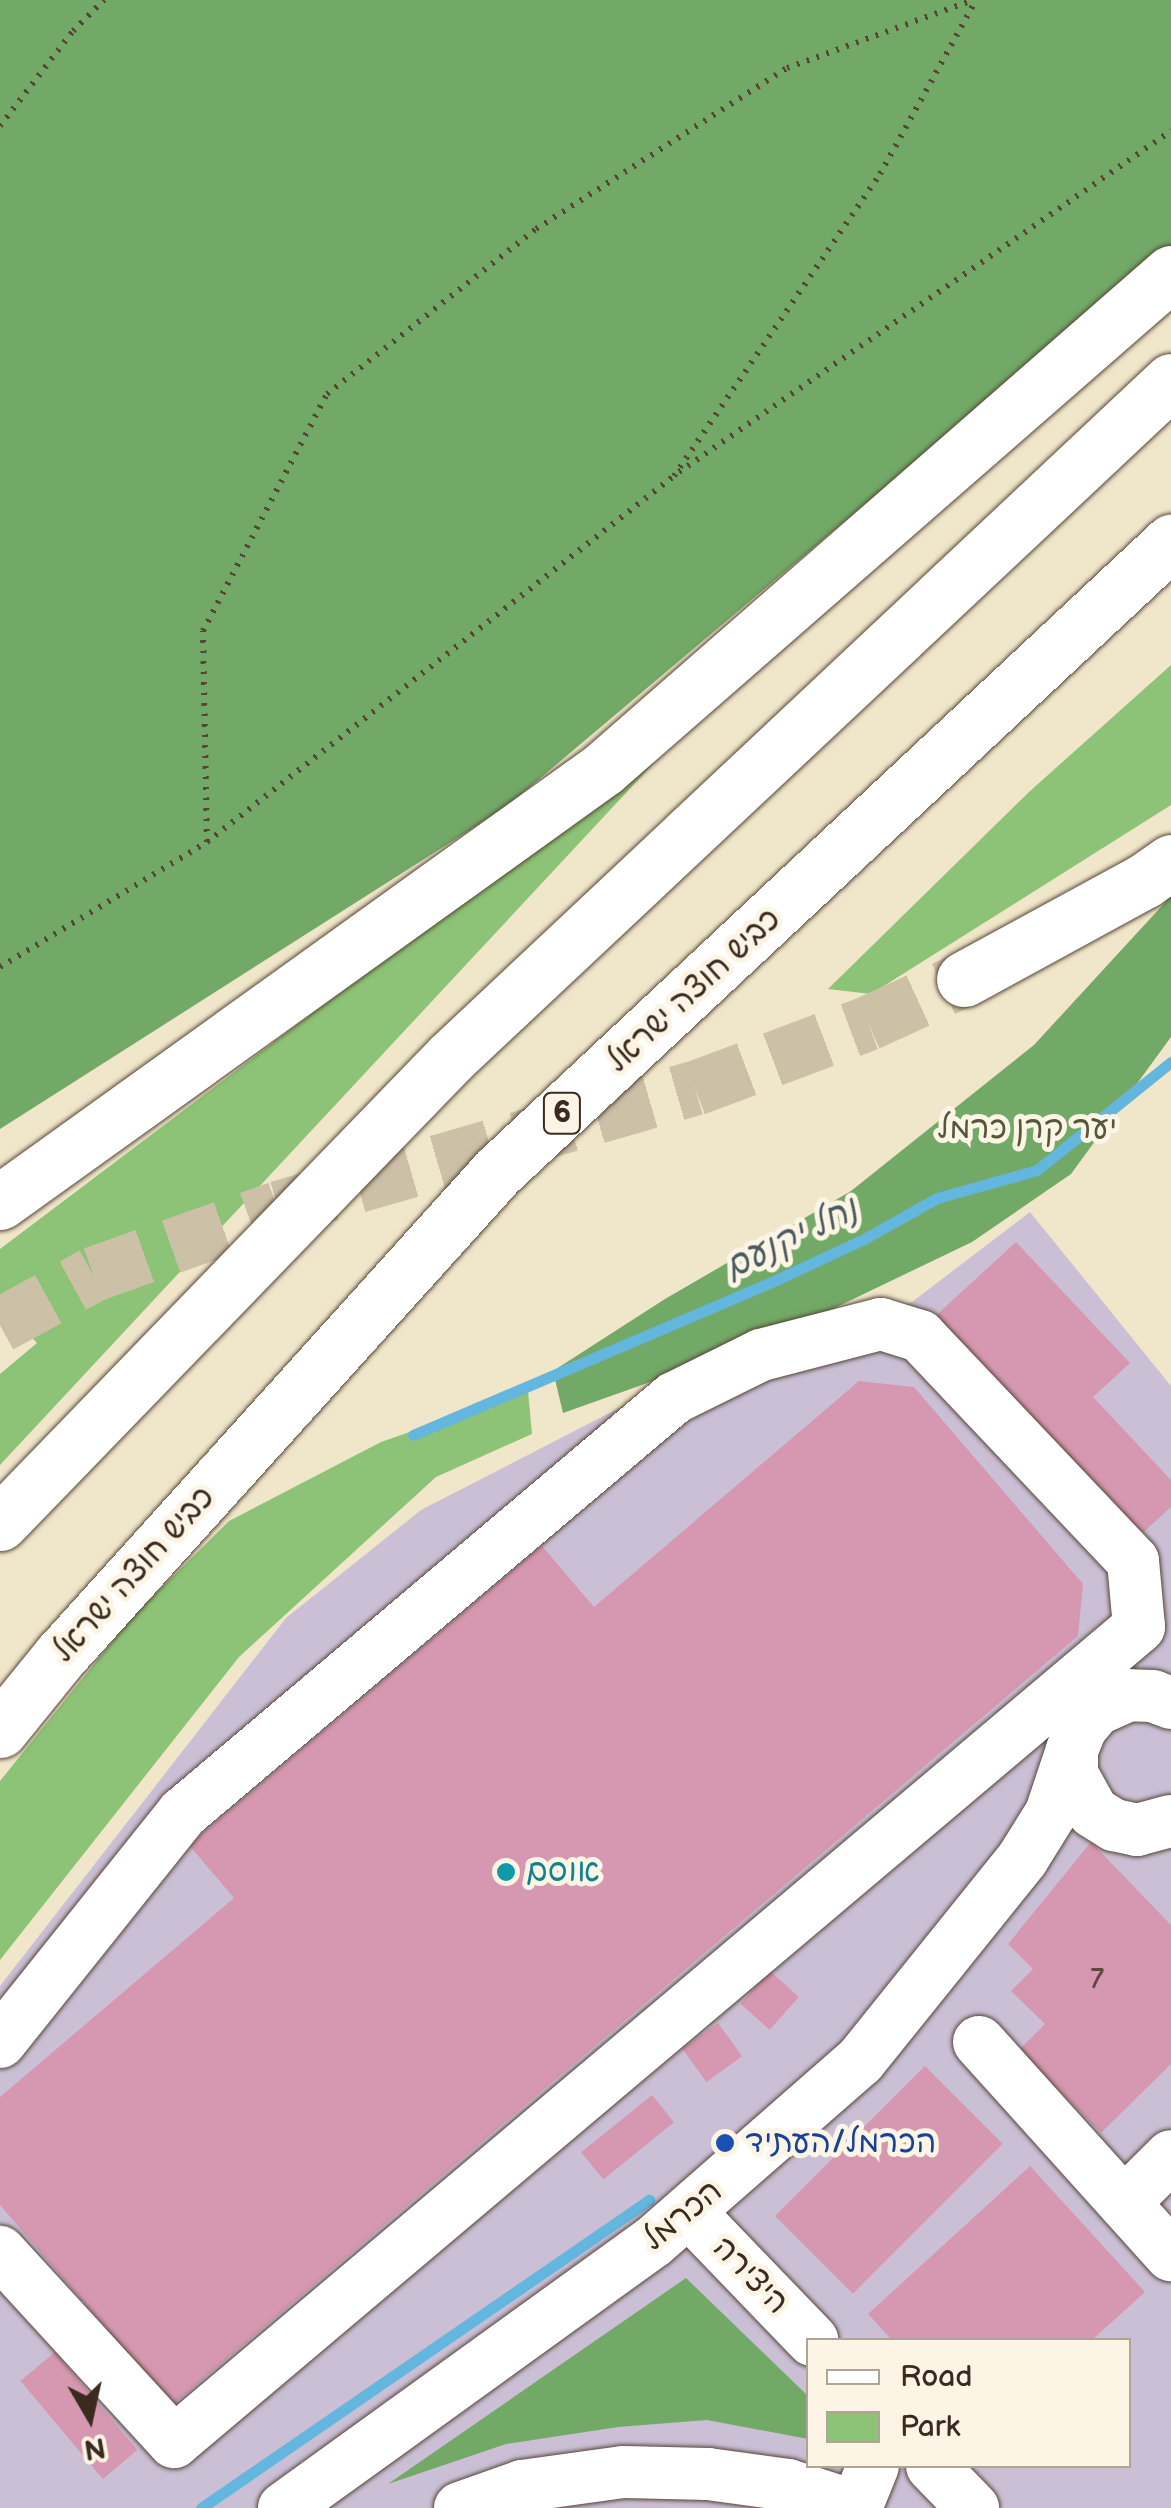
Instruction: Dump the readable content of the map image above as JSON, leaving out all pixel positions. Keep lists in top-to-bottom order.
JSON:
{
  "streets": {
    "highway": ["כביש חוצה ישראל", "6"],
    "street": ["הכרמל", "היצירה"]
  },
  "crossings": [
    ["הכרמל", "היצירה"]
  ],
  "water": ["נחל יקנעם"],
  "parks": ["יער קרן כרמל"],
  "places": ["אוסם", "הכרמל/העתיד"],
  "house_numbers": ["7"],
  "legend": ["Road", "Park"],
  "north": "bottom"
}
